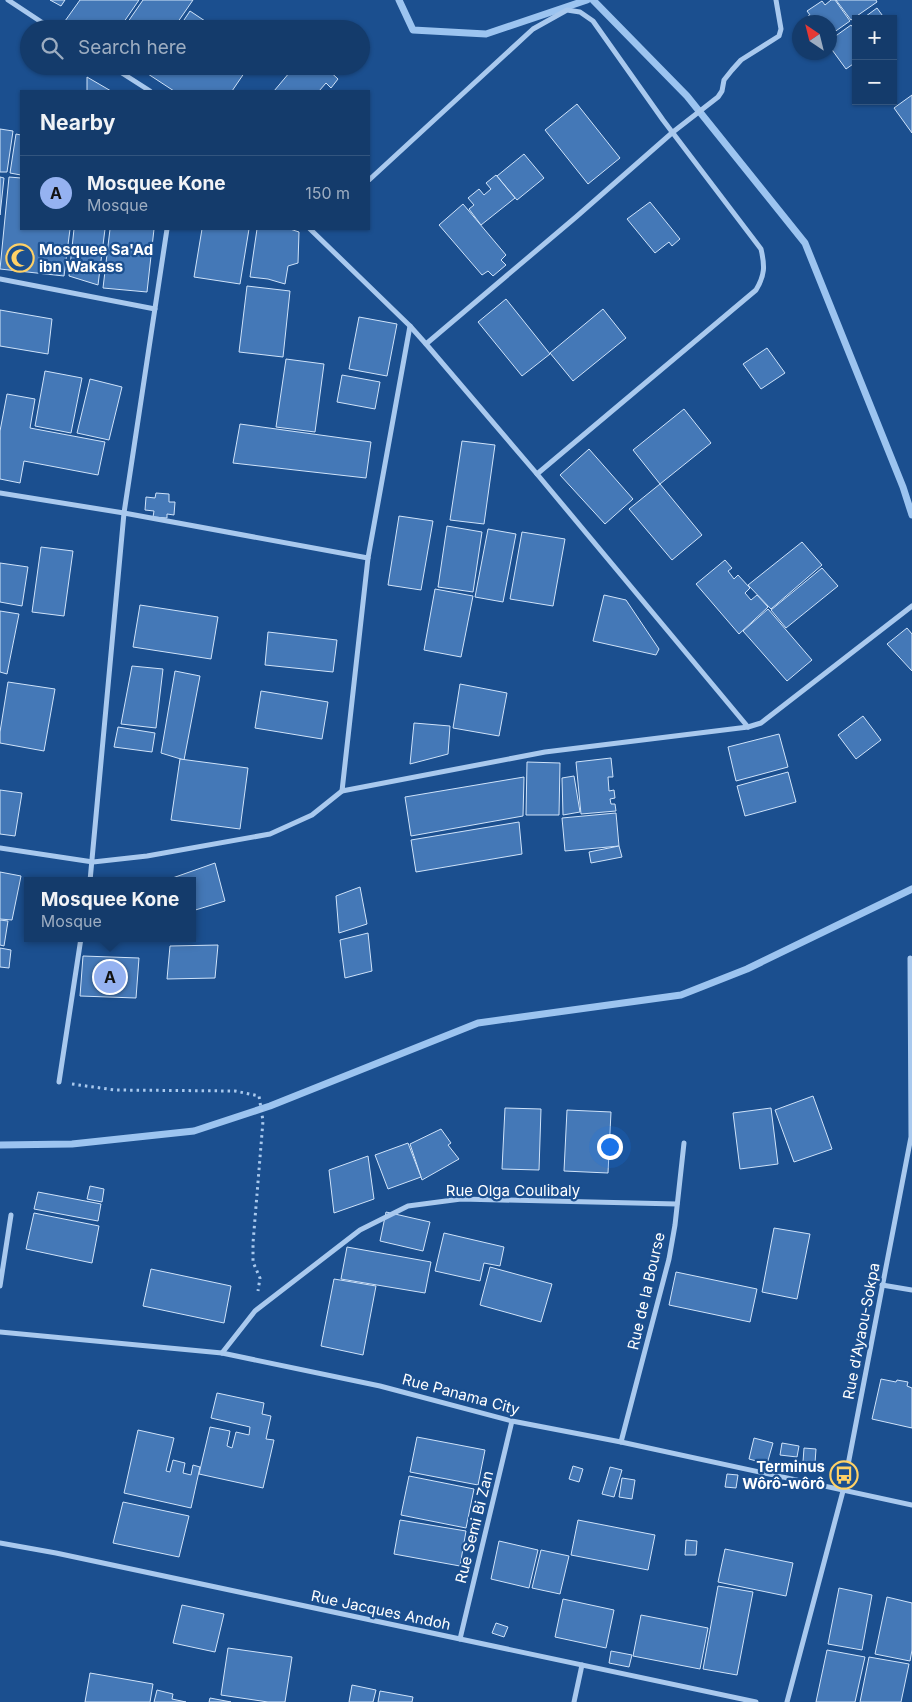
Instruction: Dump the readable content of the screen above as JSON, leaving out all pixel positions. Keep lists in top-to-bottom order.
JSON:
{
  "streets": {
    "street": [
      "Rue Olga Coulibaly",
      "Rue de la Bourse",
      "Rue d'Ayaou-Sokpa",
      "Rue Panama City",
      "Rue Semi Bi Zan",
      "Rue Jacques Andoh"
    ]
  },
  "crossings": [
    ["Rue Olga Coulibaly", "Rue de la Bourse"],
    ["Rue Olga Coulibaly", "Rue Panama City"],
    ["Rue de la Bourse", "Rue Panama City"],
    ["Rue d'Ayaou-Sokpa", "Rue Panama City"],
    ["Rue Panama City", "Rue Semi Bi Zan"],
    ["Rue Semi Bi Zan", "Rue Jacques Andoh"]
  ],
  "places": {
    "mosque": ["Mosquee Sa'Ad ibn Wakass"],
    "bus stop": ["Terminus Wôrô-wôrô"]
  },
  "north": "top left",
  "page": {
    "map_buttons": ["+", "−"],
    "search": "Search here",
    "heading": "Nearby",
    "list": [
      {
        "mark": "A",
        "name": "Mosquee Kone",
        "note": "Mosque",
        "value": "150 m"
      }
    ],
    "popup": ["Mosquee Kone", "Mosque"],
    "pins": "A"
  }
}
